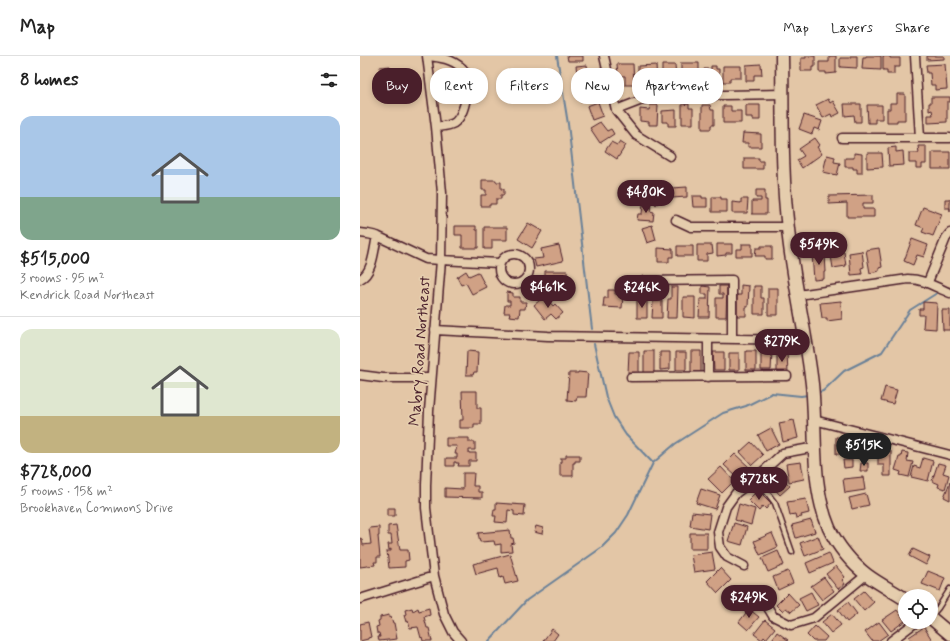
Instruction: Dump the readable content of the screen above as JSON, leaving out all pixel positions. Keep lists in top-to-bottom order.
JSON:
{
  "streets": {
    "street": ["Mabry Road Northeast"]
  },
  "page": {
    "header": "Map",
    "nav": ["Map", "Layers", "Share"],
    "heading": "8 homes",
    "chip": [
      "Buy",
      "Rent",
      "Filters",
      "New",
      "Apartment"
    ],
    "list": [
      {
        "name": "$515,000",
        "note": "3 rooms · 95 m² · Kendrick Road Northeast"
      },
      {
        "name": "$728,000",
        "note": "5 rooms · 158 m² · Brookhaven Commons Drive"
      }
    ],
    "price": [
      "$480K",
      "$549K",
      "$461K",
      "$246K",
      "$279K",
      "$515K",
      "$728K",
      "$249K"
    ]
  }
}
